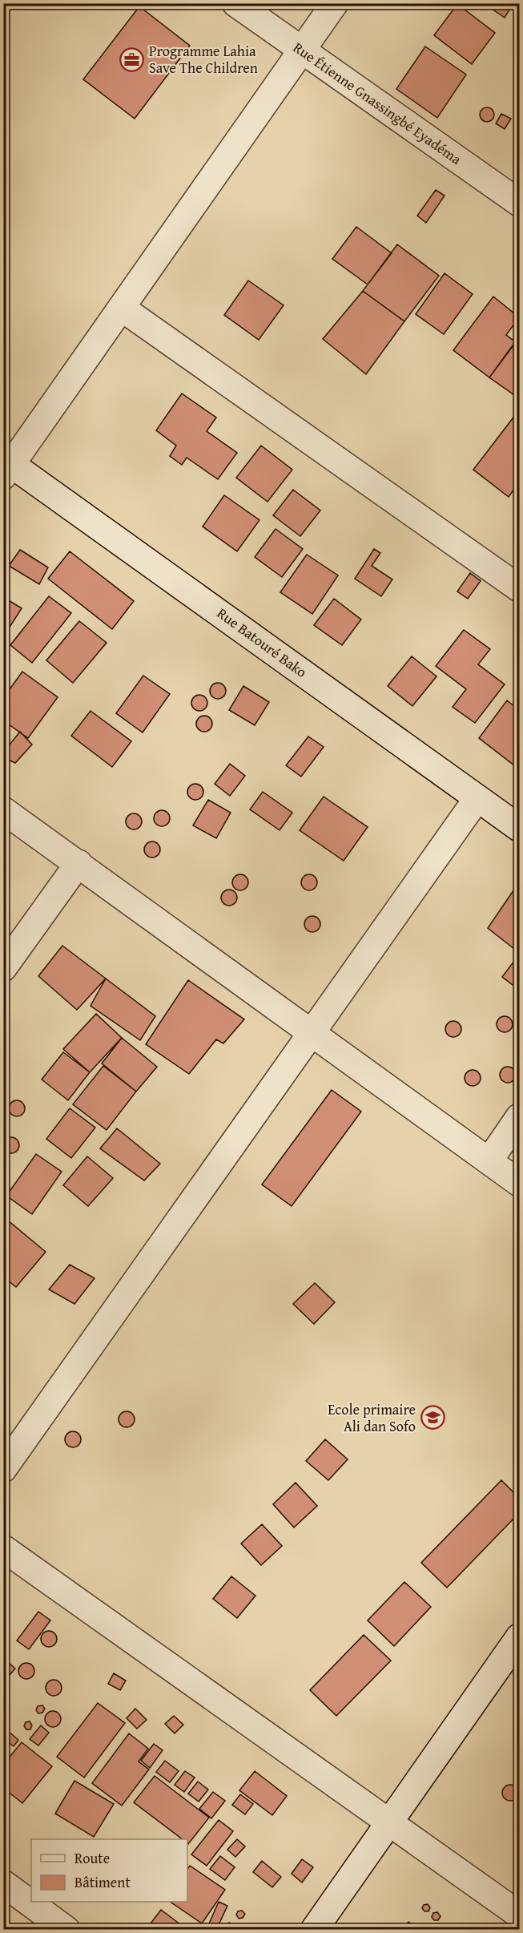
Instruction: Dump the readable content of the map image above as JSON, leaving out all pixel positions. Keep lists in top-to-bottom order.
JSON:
{
  "streets": {
    "street": ["Rue Étienne Gnassingbé Eyadéma", "Rue Batouré Bako"]
  },
  "places": {
    "office": ["Programme Lahia Save The Children"],
    "school or university": ["Ecole primaire Ali dan Sofo"]
  },
  "legend": ["Route", "Bâtiment"]
}
